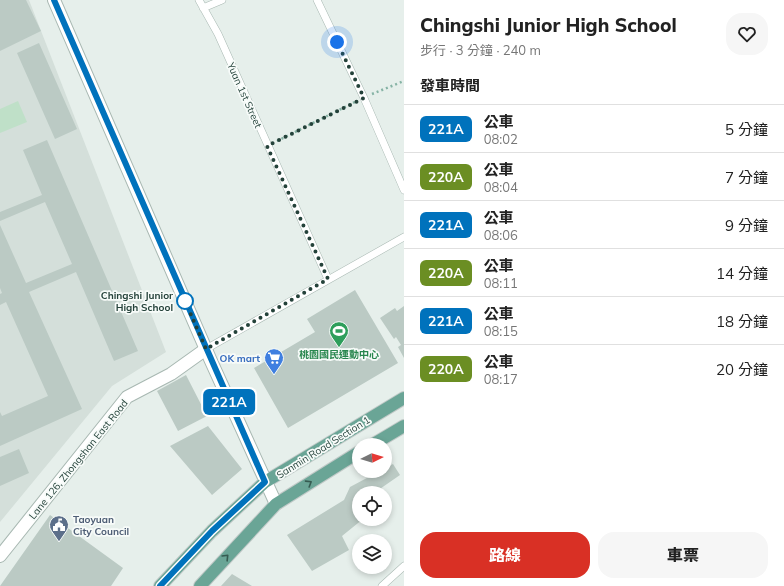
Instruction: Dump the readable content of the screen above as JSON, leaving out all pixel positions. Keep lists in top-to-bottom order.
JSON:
{
  "streets": {
    "main road": ["Sanmin Road Section 1"],
    "street": ["Lane 126, Zhongshan East Road"],
    "lane": ["Yuan 1st Street"]
  },
  "places": {
    "other": ["Chingshi Junior High School"],
    "sports": ["桃園國民運動中心"],
    "supermarket": ["OK mart"],
    "public building": ["Taoyuan City Council"]
  },
  "lines": ["bus line 221A"],
  "north": "right",
  "page": {
    "on_map": "221A",
    "heading": [
      ["Chingshi Junior High School", "步行 · 3 分鐘 · 240 m"],
      "發車時間"
    ],
    "list": [
      {
        "mark": "221A",
        "name": "公車",
        "note": "08:02",
        "value": "5 分鐘"
      },
      {
        "mark": "220A",
        "name": "公車",
        "note": "08:04",
        "value": "7 分鐘"
      },
      {
        "mark": "221A",
        "name": "公車",
        "note": "08:06",
        "value": "9 分鐘"
      },
      {
        "mark": "220A",
        "name": "公車",
        "note": "08:11",
        "value": "14 分鐘"
      },
      {
        "mark": "221A",
        "name": "公車",
        "note": "08:15",
        "value": "18 分鐘"
      },
      {
        "mark": "220A",
        "name": "公車",
        "note": "08:17",
        "value": "20 分鐘"
      }
    ],
    "buttons": ["路線", "車票"]
  }
}
